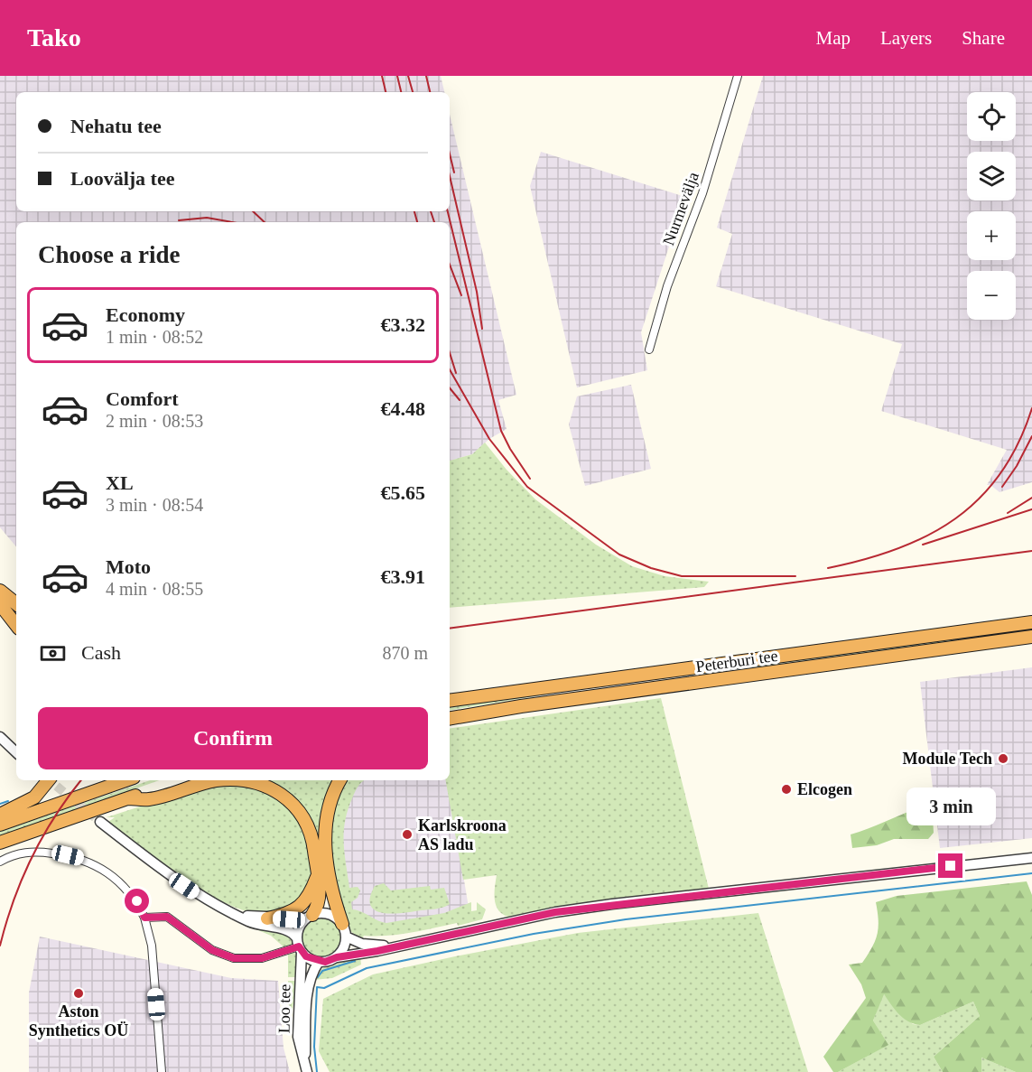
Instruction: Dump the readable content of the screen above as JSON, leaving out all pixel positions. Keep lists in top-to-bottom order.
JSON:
{
  "streets": {
    "highway": ["Peterburi tee"],
    "street": ["Nurmevälja", "Loo tee"]
  },
  "places": [
    "Module Tech",
    "Elcogen",
    "Karlskroona AS ladu",
    "Aston Synthetics OÜ"
  ],
  "page": {
    "header": "Tako",
    "nav": ["Map", "Layers", "Share"],
    "map_buttons": ["+", "−"],
    "banner": ["Nehatu tee", "Loovälja tee"],
    "heading": "Choose a ride",
    "list": [
      {
        "name": "Economy",
        "note": "1 min · 08:52",
        "value": "€3.32"
      },
      {
        "name": "Comfort",
        "note": "2 min · 08:53",
        "value": "€4.48"
      },
      {
        "name": "XL",
        "note": "3 min · 08:54",
        "value": "€5.65"
      },
      {
        "name": "Moto",
        "note": "4 min · 08:55",
        "value": "€3.91"
      }
    ],
    "pay": ["Cash", "870 m"],
    "buttons": "Confirm",
    "bubble": "3 min"
  }
}
